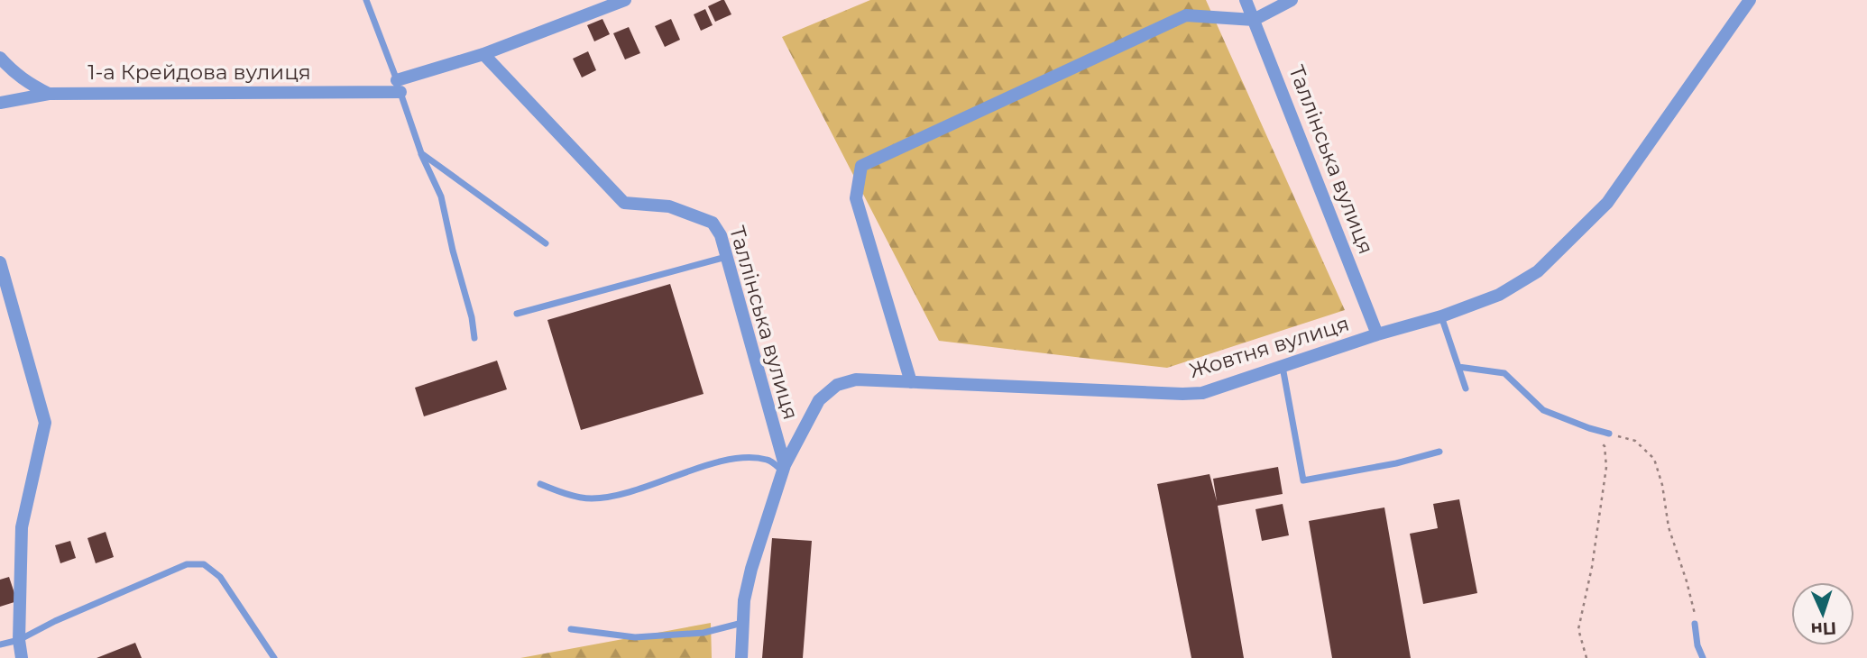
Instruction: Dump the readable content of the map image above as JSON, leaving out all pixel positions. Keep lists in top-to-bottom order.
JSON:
{
  "streets": {
    "street": ["1-а Крейдова вулиця", "Таллінська вулиця", "Жовтня вулиця"]
  },
  "crossings": [
    ["Таллінська вулиця", "Жовтня вулиця"]
  ],
  "north": "bottom"
}
